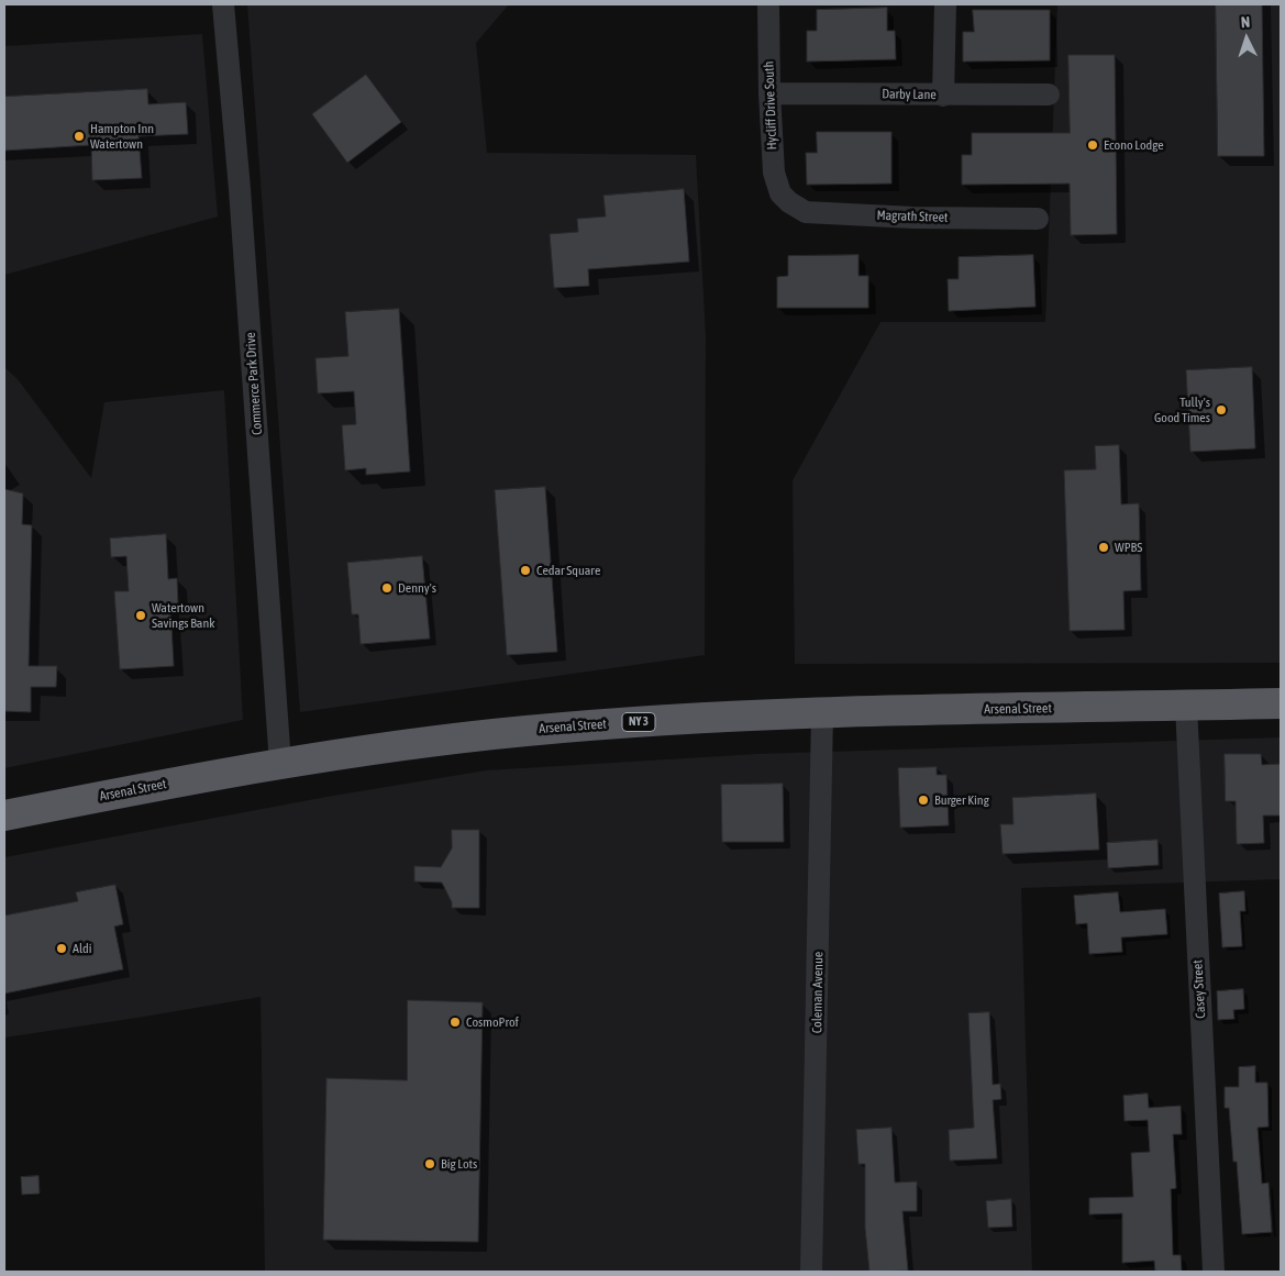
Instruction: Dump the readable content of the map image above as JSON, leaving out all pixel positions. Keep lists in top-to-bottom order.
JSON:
{
  "streets": {
    "highway": ["Arsenal Street", "NY 3"],
    "street": [
      "Darby Lane",
      "Hycliff Drive South",
      "Magrath Street",
      "Commerce Park Drive",
      "Casey Street",
      "Coleman Avenue"
    ]
  },
  "crossings": [
    ["Darby Lane", "Hycliff Drive South"],
    ["Hycliff Drive South", "Magrath Street"],
    ["Commerce Park Drive", "Arsenal Street"],
    ["Arsenal Street", "Casey Street"],
    ["Arsenal Street", "Coleman Avenue"]
  ],
  "places": [
    "Hampton Inn Watertown",
    "Econo Lodge",
    "Tully's Good Times",
    "WPBS",
    "Cedar Square",
    "Denny's",
    "Watertown Savings Bank",
    "Burger King",
    "Aldi",
    "CosmoProf",
    "Big Lots"
  ],
  "north": "top"
}
